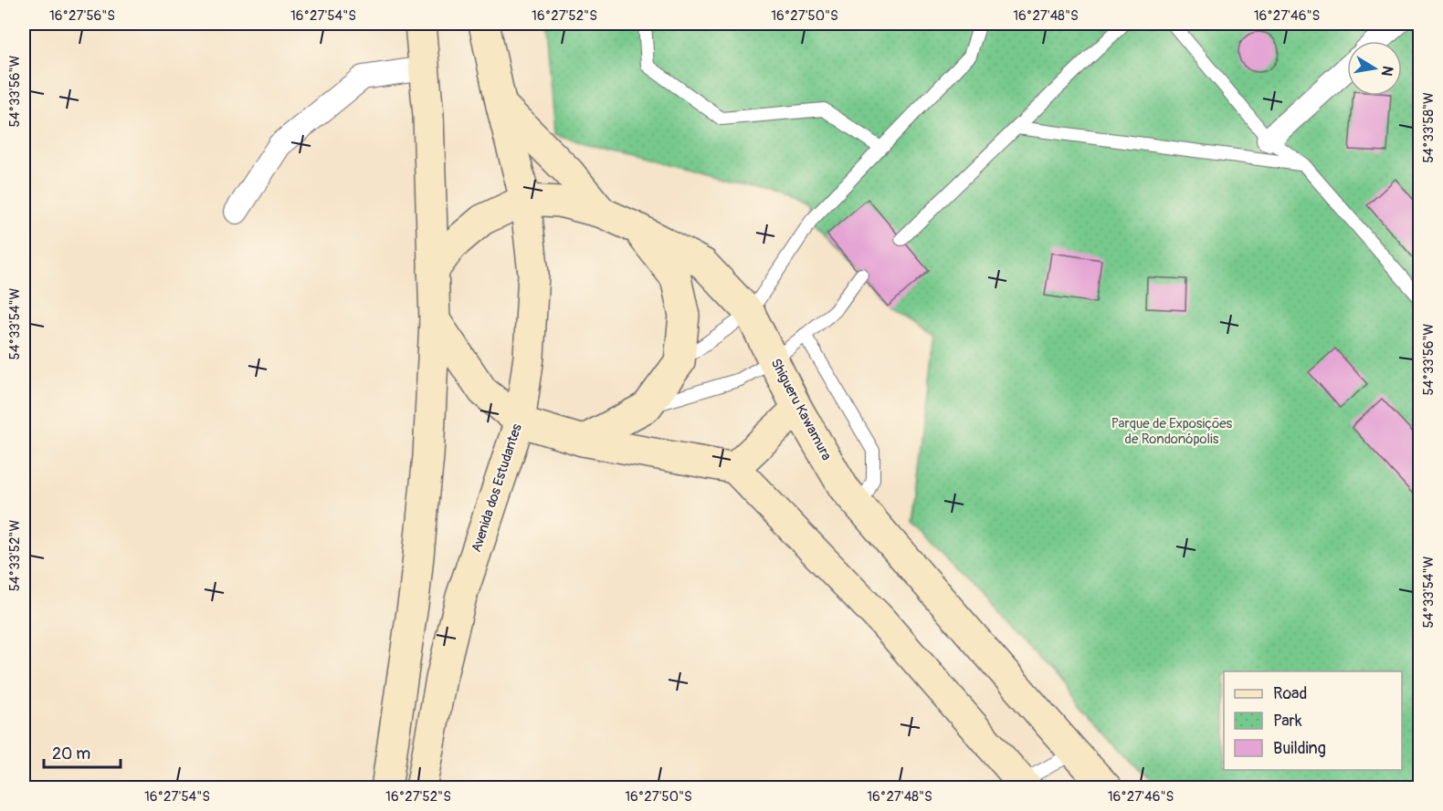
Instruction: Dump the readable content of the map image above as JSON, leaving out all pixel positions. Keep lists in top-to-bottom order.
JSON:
{
  "streets": {
    "main road": ["Shigueru Kawamura", "Avenida dos Estudantes"]
  },
  "crossings": [
    ["Shigueru Kawamura", "Avenida dos Estudantes"]
  ],
  "parks": ["Parque de Exposições de Rondonópolis"],
  "legend": ["Road", "Park", "Building"],
  "scale_bar": "20 m",
  "north": "right",
  "coordinates": [
    "16°27'56\"S",
    "16°27'54\"S",
    "16°27'52\"S",
    "16°27'50\"S",
    "16°27'48\"S",
    "16°27'46\"S",
    "54°33'56\"W",
    "54°33'58\"W",
    "54°33'54\"W",
    "54°33'52\"W"
  ]
}
